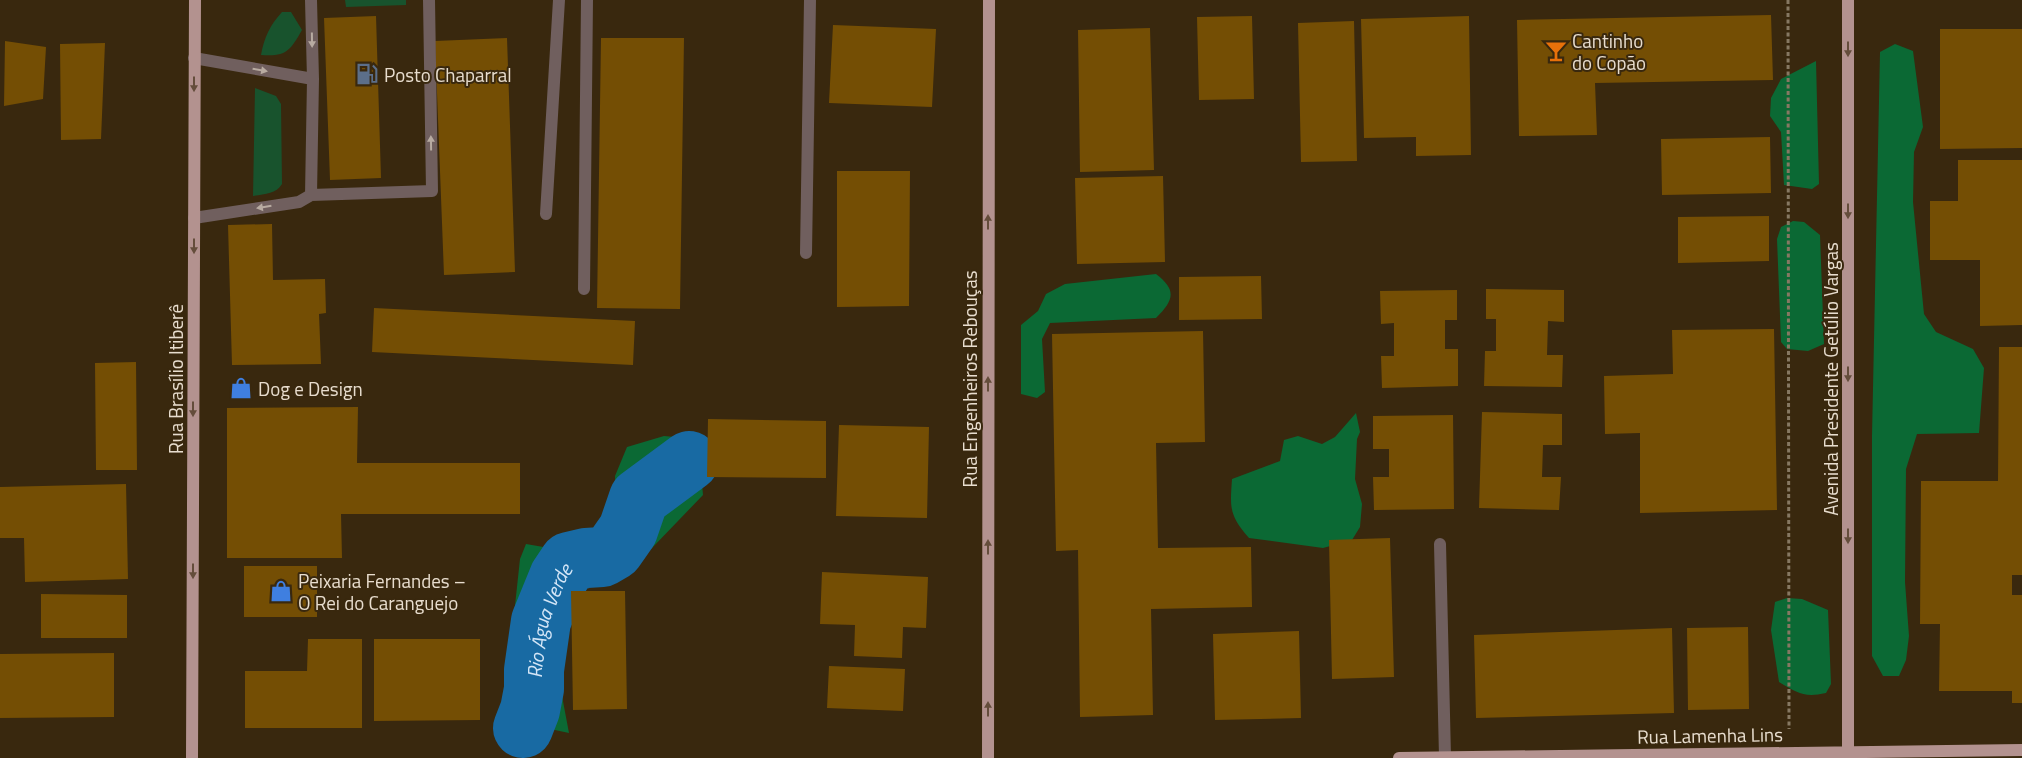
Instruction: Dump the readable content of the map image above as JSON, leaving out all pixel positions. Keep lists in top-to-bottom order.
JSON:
{
  "streets": {
    "main road": [
      "Rua Brasílio Itiberê",
      "Rua Engenheiros Rebouças",
      "Avenida Presidente Getúlio Vargas",
      "Rua Lamenha Lins"
    ]
  },
  "crossings": [
    ["Avenida Presidente Getúlio Vargas", "Rua Lamenha Lins"]
  ],
  "one_way": ["Rua Brasílio Itiberê", "Rua Engenheiros Rebouças", "Avenida Presidente Getúlio Vargas"],
  "water": ["Rio Água Verde"],
  "places": {
    "bar": ["Cantinho do Copão"],
    "fuel station": ["Posto Chaparral"],
    "shop": ["Dog e Design", "Peixaria Fernandes – O Rei do Caranguejo"]
  }
}
